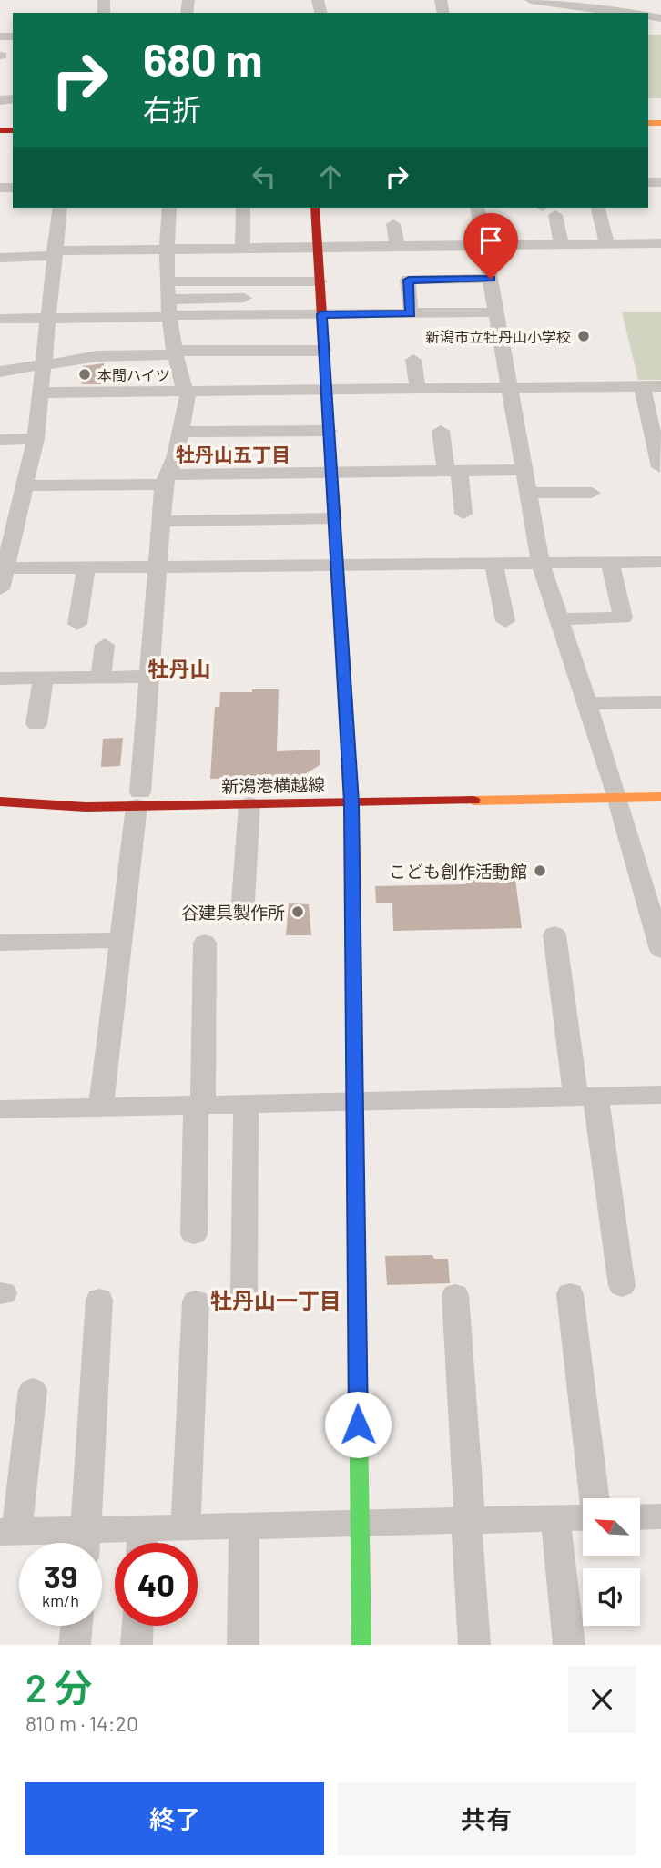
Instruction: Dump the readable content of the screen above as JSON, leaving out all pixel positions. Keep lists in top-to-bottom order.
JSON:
{
  "streets": {
    "street": ["新潟港横越線"]
  },
  "districts": ["牡丹山五丁目", "牡丹山", "牡丹山一丁目"],
  "places": [
    "新潟市立牡丹山小学校",
    "本間ハイツ",
    "こども創作活動館",
    "谷建具製作所"
  ],
  "north": "top left",
  "page": {
    "turn": ["680 m", "右折"],
    "speed": "39 km/h",
    "limit": "40",
    "heading": ["2 分", "810 m · 14:20"],
    "buttons": ["終了", "共有"]
  }
}
